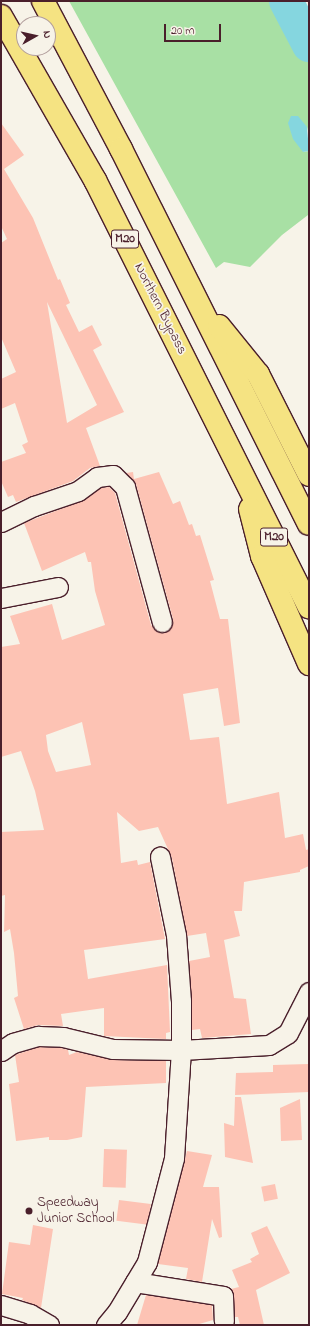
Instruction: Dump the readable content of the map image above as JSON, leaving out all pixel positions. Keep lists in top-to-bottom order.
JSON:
{
  "streets": {
    "highway": ["M20", "Northern Bypass"]
  },
  "places": ["Speedway Junior School"],
  "scale_bar": "20 m",
  "north": "right"
}
